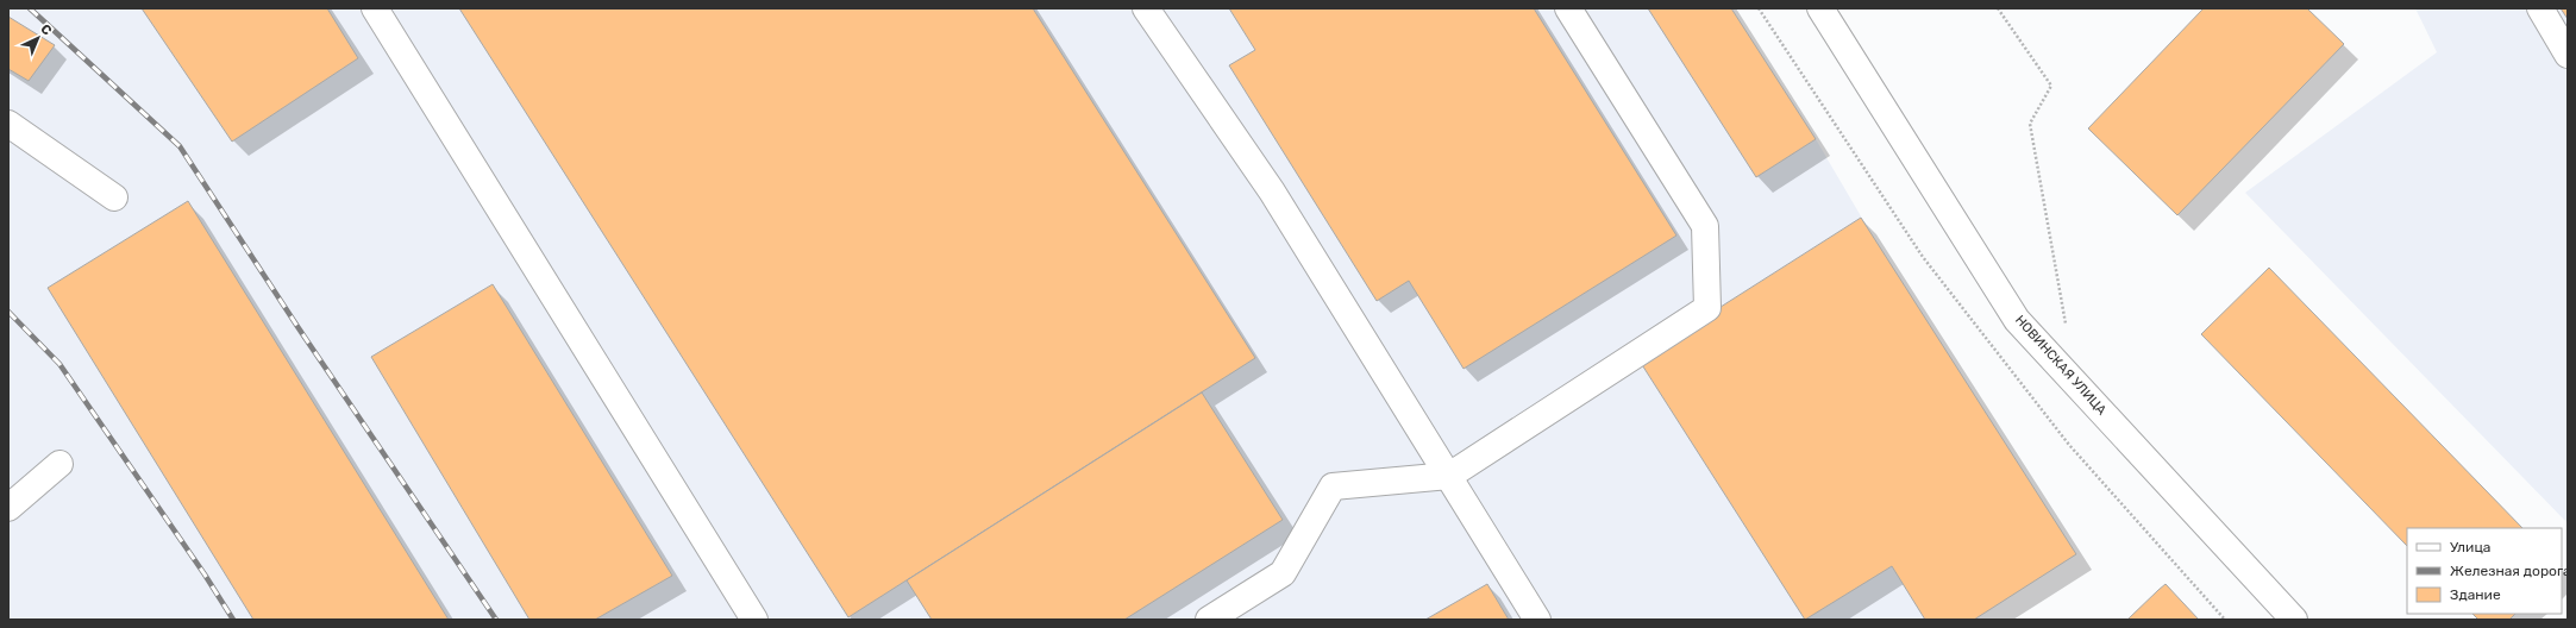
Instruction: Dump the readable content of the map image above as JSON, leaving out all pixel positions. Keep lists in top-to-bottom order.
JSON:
{
  "streets": {
    "main road": ["НОВИНСКАЯ УЛИЦА"]
  },
  "legend": ["Улица", "Железная дорога", "Здание"],
  "north": "top right"
}
